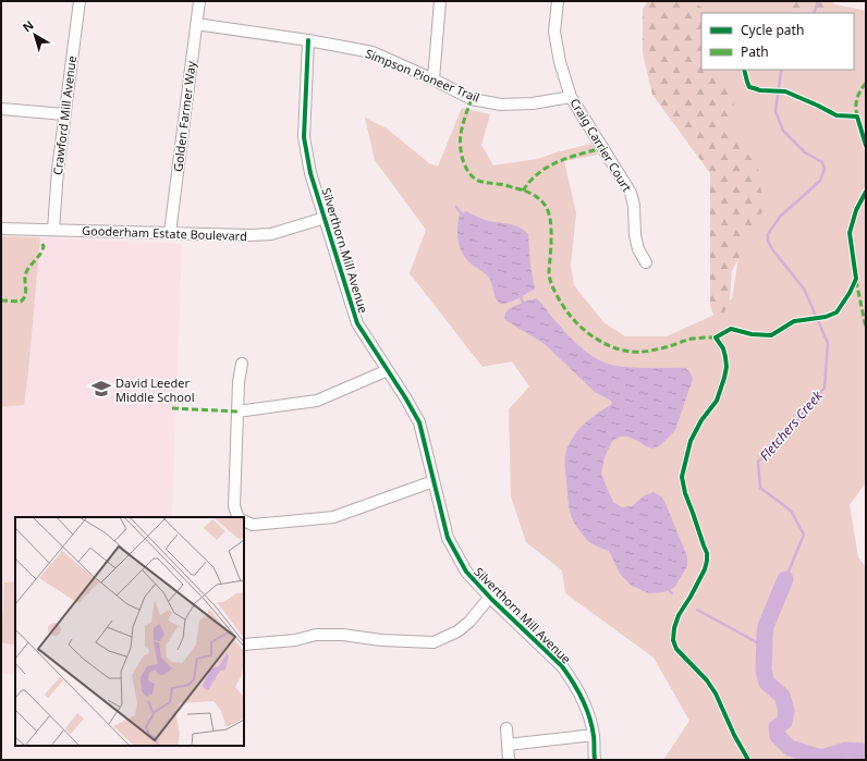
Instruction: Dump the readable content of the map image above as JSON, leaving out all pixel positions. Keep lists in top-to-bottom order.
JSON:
{
  "streets": {
    "street": [
      "Simpson Pioneer Trail",
      "Crawford Mill Avenue",
      "Golden Farmer Way",
      "Craig Carrier Court",
      "Gooderham Estate Boulevard",
      "Silverthorn Mill Avenue"
    ]
  },
  "crossings": [
    ["Simpson Pioneer Trail", "Golden Farmer Way"],
    ["Simpson Pioneer Trail", "Craig Carrier Court"],
    ["Simpson Pioneer Trail", "Silverthorn Mill Avenue"],
    ["Crawford Mill Avenue", "Gooderham Estate Boulevard"],
    ["Golden Farmer Way", "Gooderham Estate Boulevard"],
    ["Gooderham Estate Boulevard", "Silverthorn Mill Avenue"]
  ],
  "water": ["Fletchers Creek"],
  "places": {
    "school or university": ["David Leeder Middle School"]
  },
  "legend": ["Cycle path", "Path"],
  "north": "top left"
}
